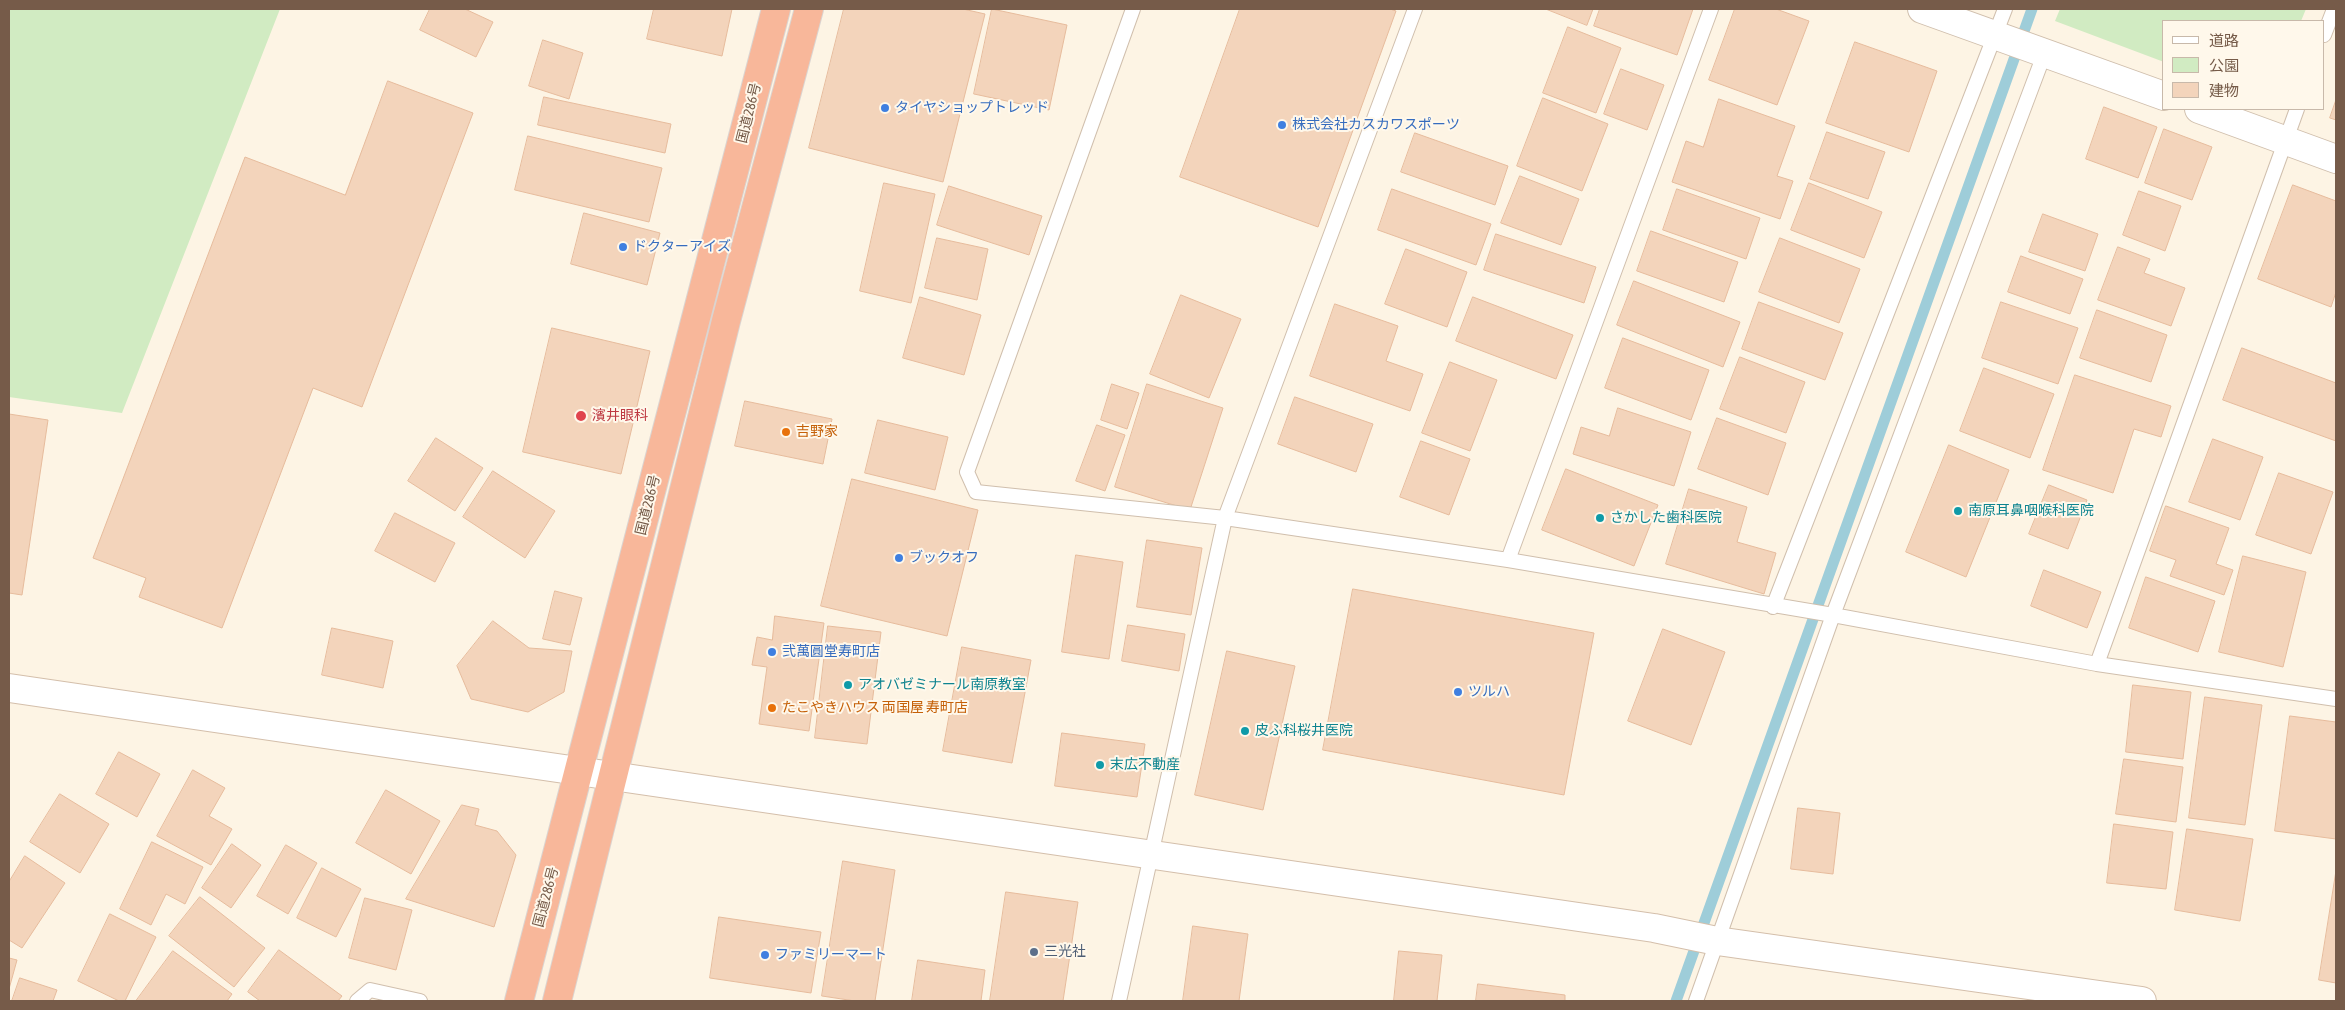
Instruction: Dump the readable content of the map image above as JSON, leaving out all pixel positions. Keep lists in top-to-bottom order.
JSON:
{
  "streets": {
    "highway": ["国道286号"]
  },
  "places": [
    "タイヤショップトレッド",
    "株式会社カスカワスポーツ",
    "ドクターアイズ",
    "濱井眼科",
    "吉野家",
    "南原耳鼻咽喉科医院",
    "さかした歯科医院",
    "ブックオフ",
    "弐萬圓堂寿町店",
    "アオバゼミナール南原教室",
    "ツルハ",
    "たこやきハウス 両国屋 寿町店",
    "皮ふ科桜井医院",
    "末広不動産",
    "三光社",
    "ファミリーマート"
  ],
  "legend": ["道路", "公園", "建物"]
}
